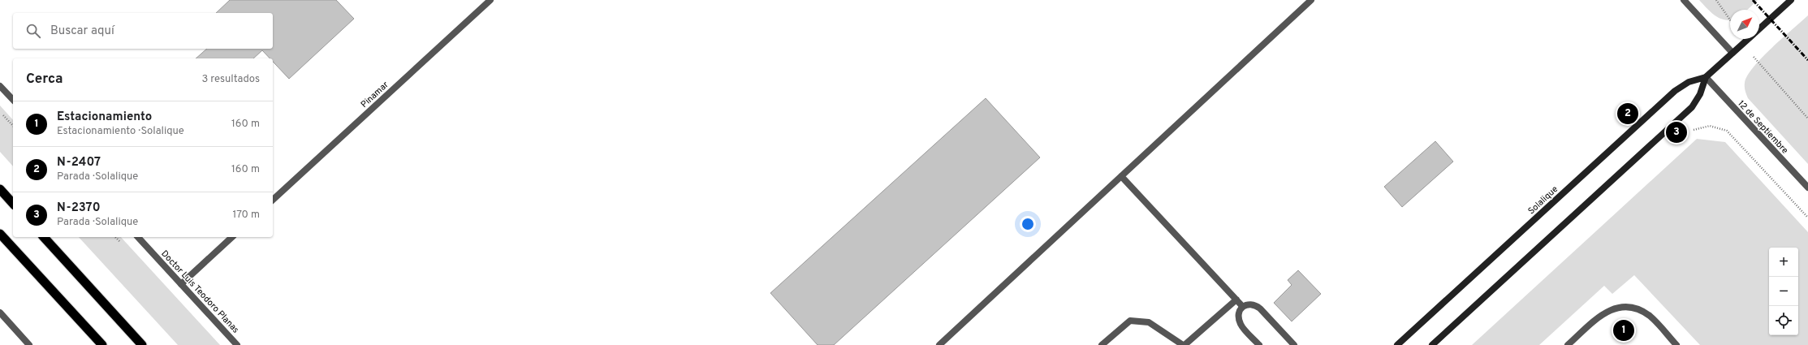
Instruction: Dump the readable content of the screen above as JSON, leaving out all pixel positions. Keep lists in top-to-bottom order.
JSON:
{
  "streets": {
    "main road": ["Solalique"],
    "street": ["Pinamar", "12 de Septiembre", "Doctor Luis Teodoro Planas"]
  },
  "crossings": [
    ["12 de Septiembre", "Solalique"]
  ],
  "north": "top right",
  "page": {
    "search": "Buscar aquí",
    "heading": ["Cerca", "3 resultados"],
    "list": [
      {
        "mark": "1",
        "name": "Estacionamiento",
        "note": "Estacionamiento · Solalique",
        "value": "160 m"
      },
      {
        "mark": "2",
        "name": "N-2407",
        "note": "Parada · Solalique",
        "value": "160 m"
      },
      {
        "mark": "3",
        "name": "N-2370",
        "note": "Parada · Solalique",
        "value": "170 m"
      }
    ],
    "pins": ["2", "3", "1"],
    "map_buttons": ["+", "−"]
  }
}
